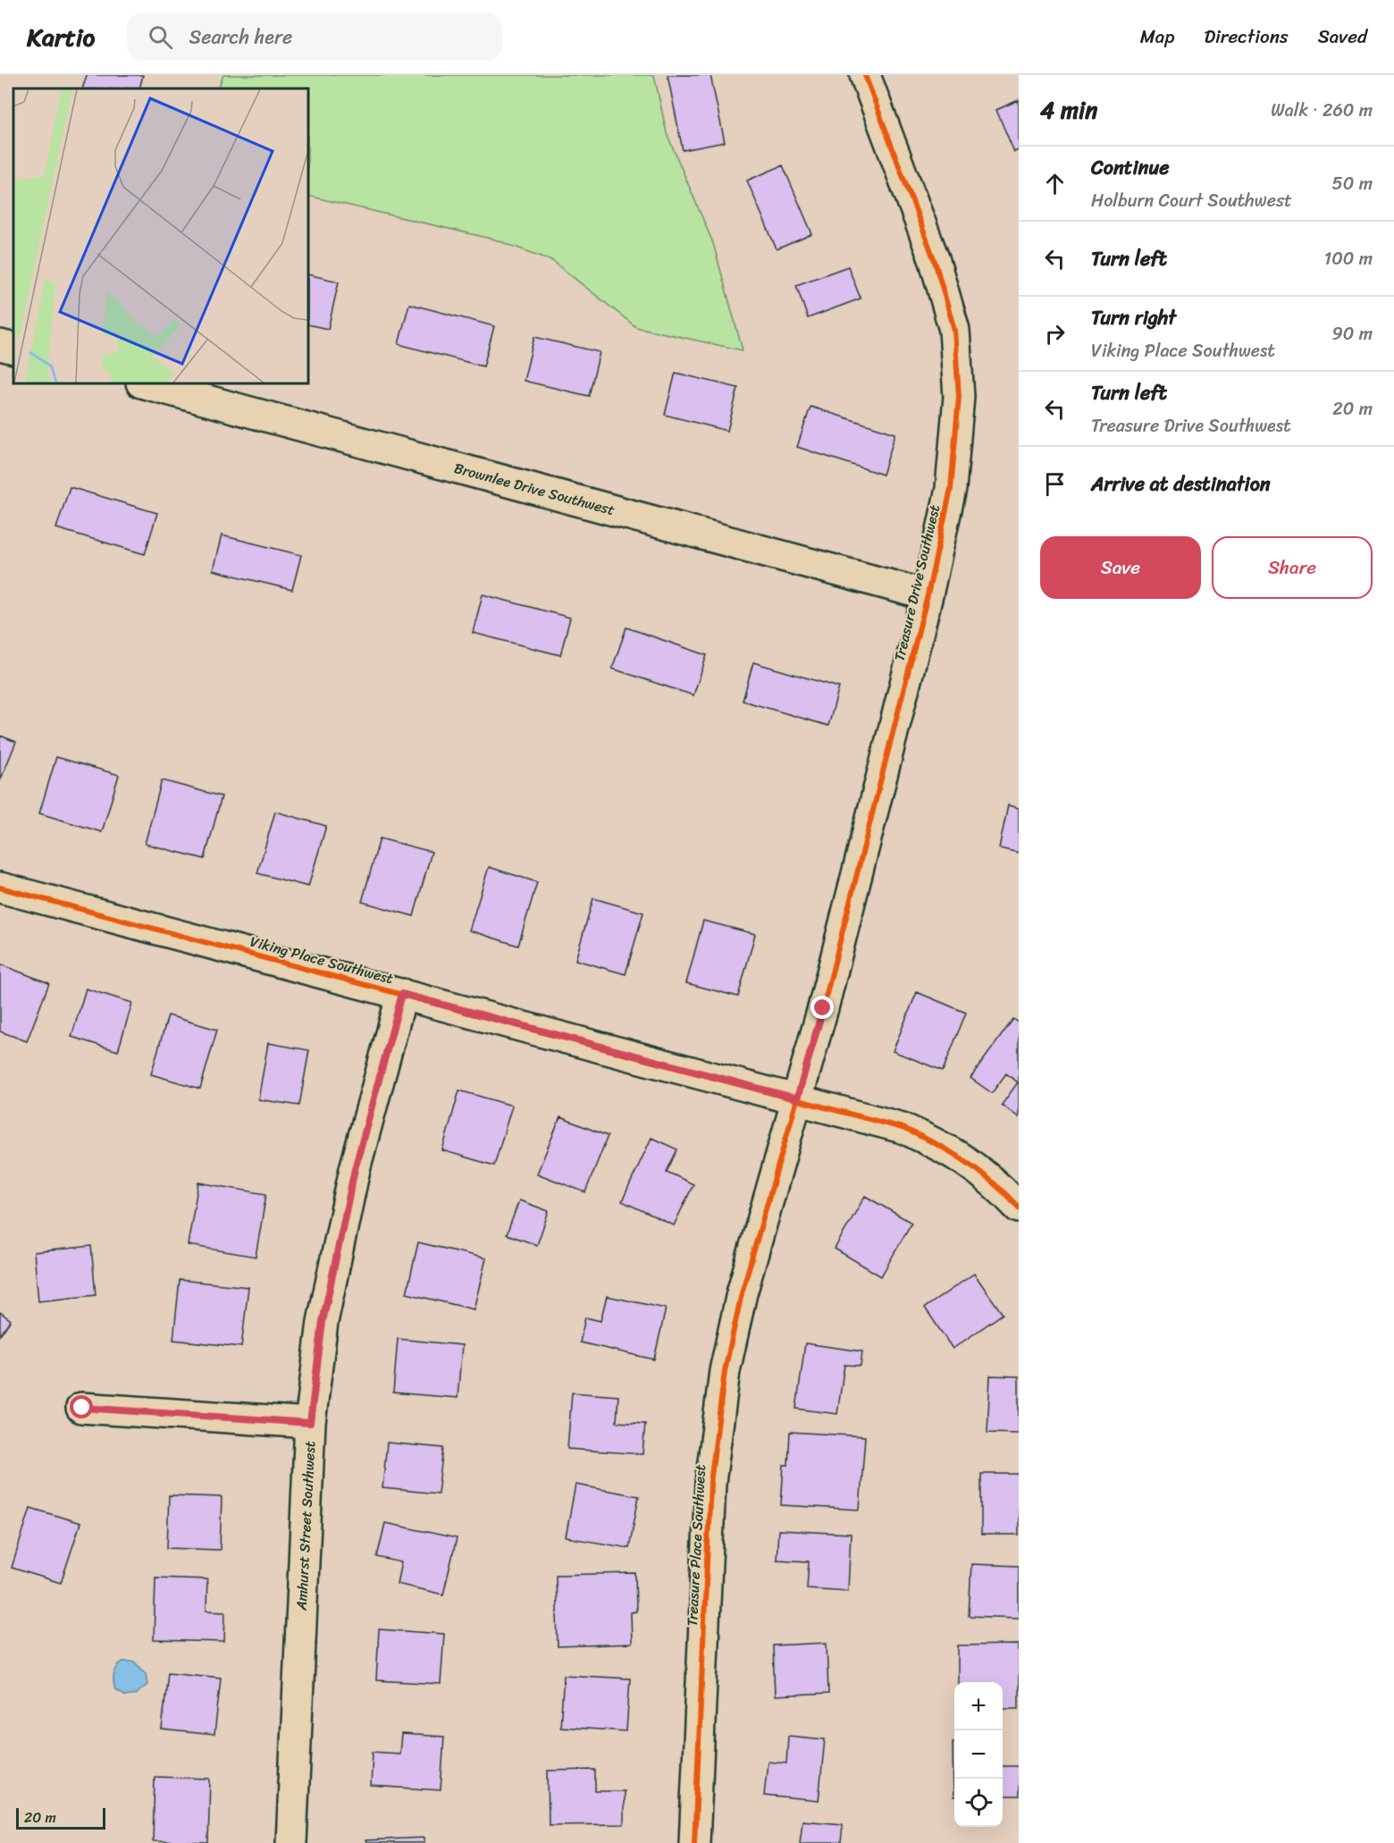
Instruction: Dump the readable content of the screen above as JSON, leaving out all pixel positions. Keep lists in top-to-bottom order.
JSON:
{
  "streets": {
    "street": [
      "Brownlee Drive Southwest",
      "Treasure Drive Southwest",
      "Viking Place Southwest",
      "Amhurst Street Southwest",
      "Treasure Place Southwest"
    ]
  },
  "crossings": [
    ["Brownlee Drive Southwest", "Treasure Drive Southwest"],
    ["Treasure Drive Southwest", "Viking Place Southwest"],
    ["Treasure Drive Southwest", "Treasure Place Southwest"],
    ["Viking Place Southwest", "Amhurst Street Southwest"],
    ["Viking Place Southwest", "Treasure Place Southwest"]
  ],
  "scale_bar": "20 m",
  "page": {
    "header": "Kartio",
    "search": "Search here",
    "nav": ["Map", "Directions", "Saved"],
    "heading": ["4 min", "Walk · 260 m"],
    "list": [
      ["Continue", "Holburn Court Southwest", "50 m"],
      ["Turn left", "100 m"],
      ["Turn right", "Viking Place Southwest", "90 m"],
      ["Turn left", "Treasure Drive Southwest", "20 m"],
      "Arrive at destination"
    ],
    "buttons": ["Save", "Share"],
    "map_buttons": ["+", "−"],
    "scale": "20 m"
  }
}
